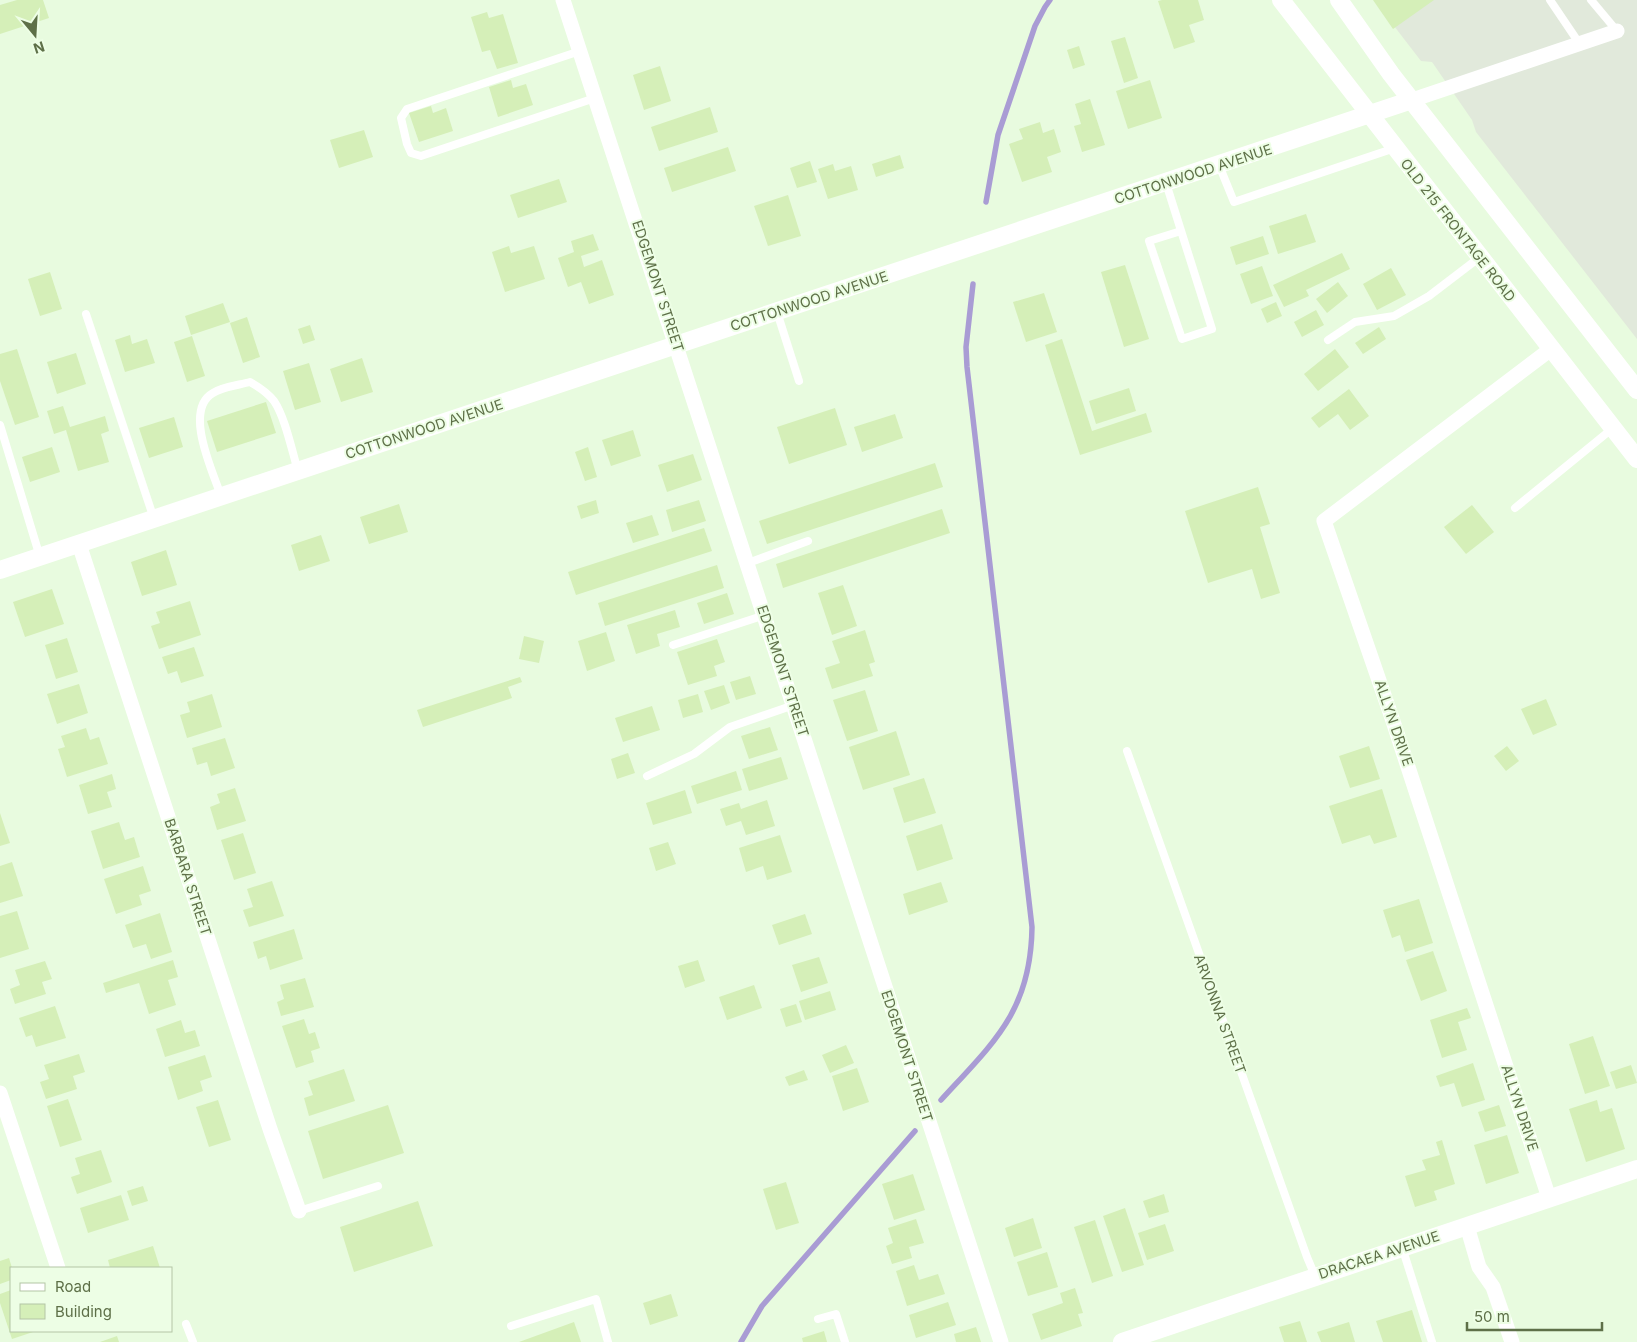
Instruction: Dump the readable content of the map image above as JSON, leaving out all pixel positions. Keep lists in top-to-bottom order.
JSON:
{
  "streets": {
    "street": [
      "COTTONWOOD AVENUE",
      "OLD 215 FRONTAGE ROAD",
      "EDGEMONT STREET",
      "ALLYN DRIVE",
      "BARBARA STREET",
      "DRACAEA AVENUE"
    ],
    "lane": ["ARVONNA STREET"]
  },
  "crossings": [
    ["COTTONWOOD AVENUE", "OLD 215 FRONTAGE ROAD"],
    ["COTTONWOOD AVENUE", "EDGEMONT STREET"],
    ["COTTONWOOD AVENUE", "BARBARA STREET"],
    ["OLD 215 FRONTAGE ROAD", "ALLYN DRIVE"],
    ["ALLYN DRIVE", "DRACAEA AVENUE"],
    ["ARVONNA STREET", "DRACAEA AVENUE"]
  ],
  "legend": ["Road", "Building"],
  "scale_bar": "50 m",
  "north": "bottom"
}
